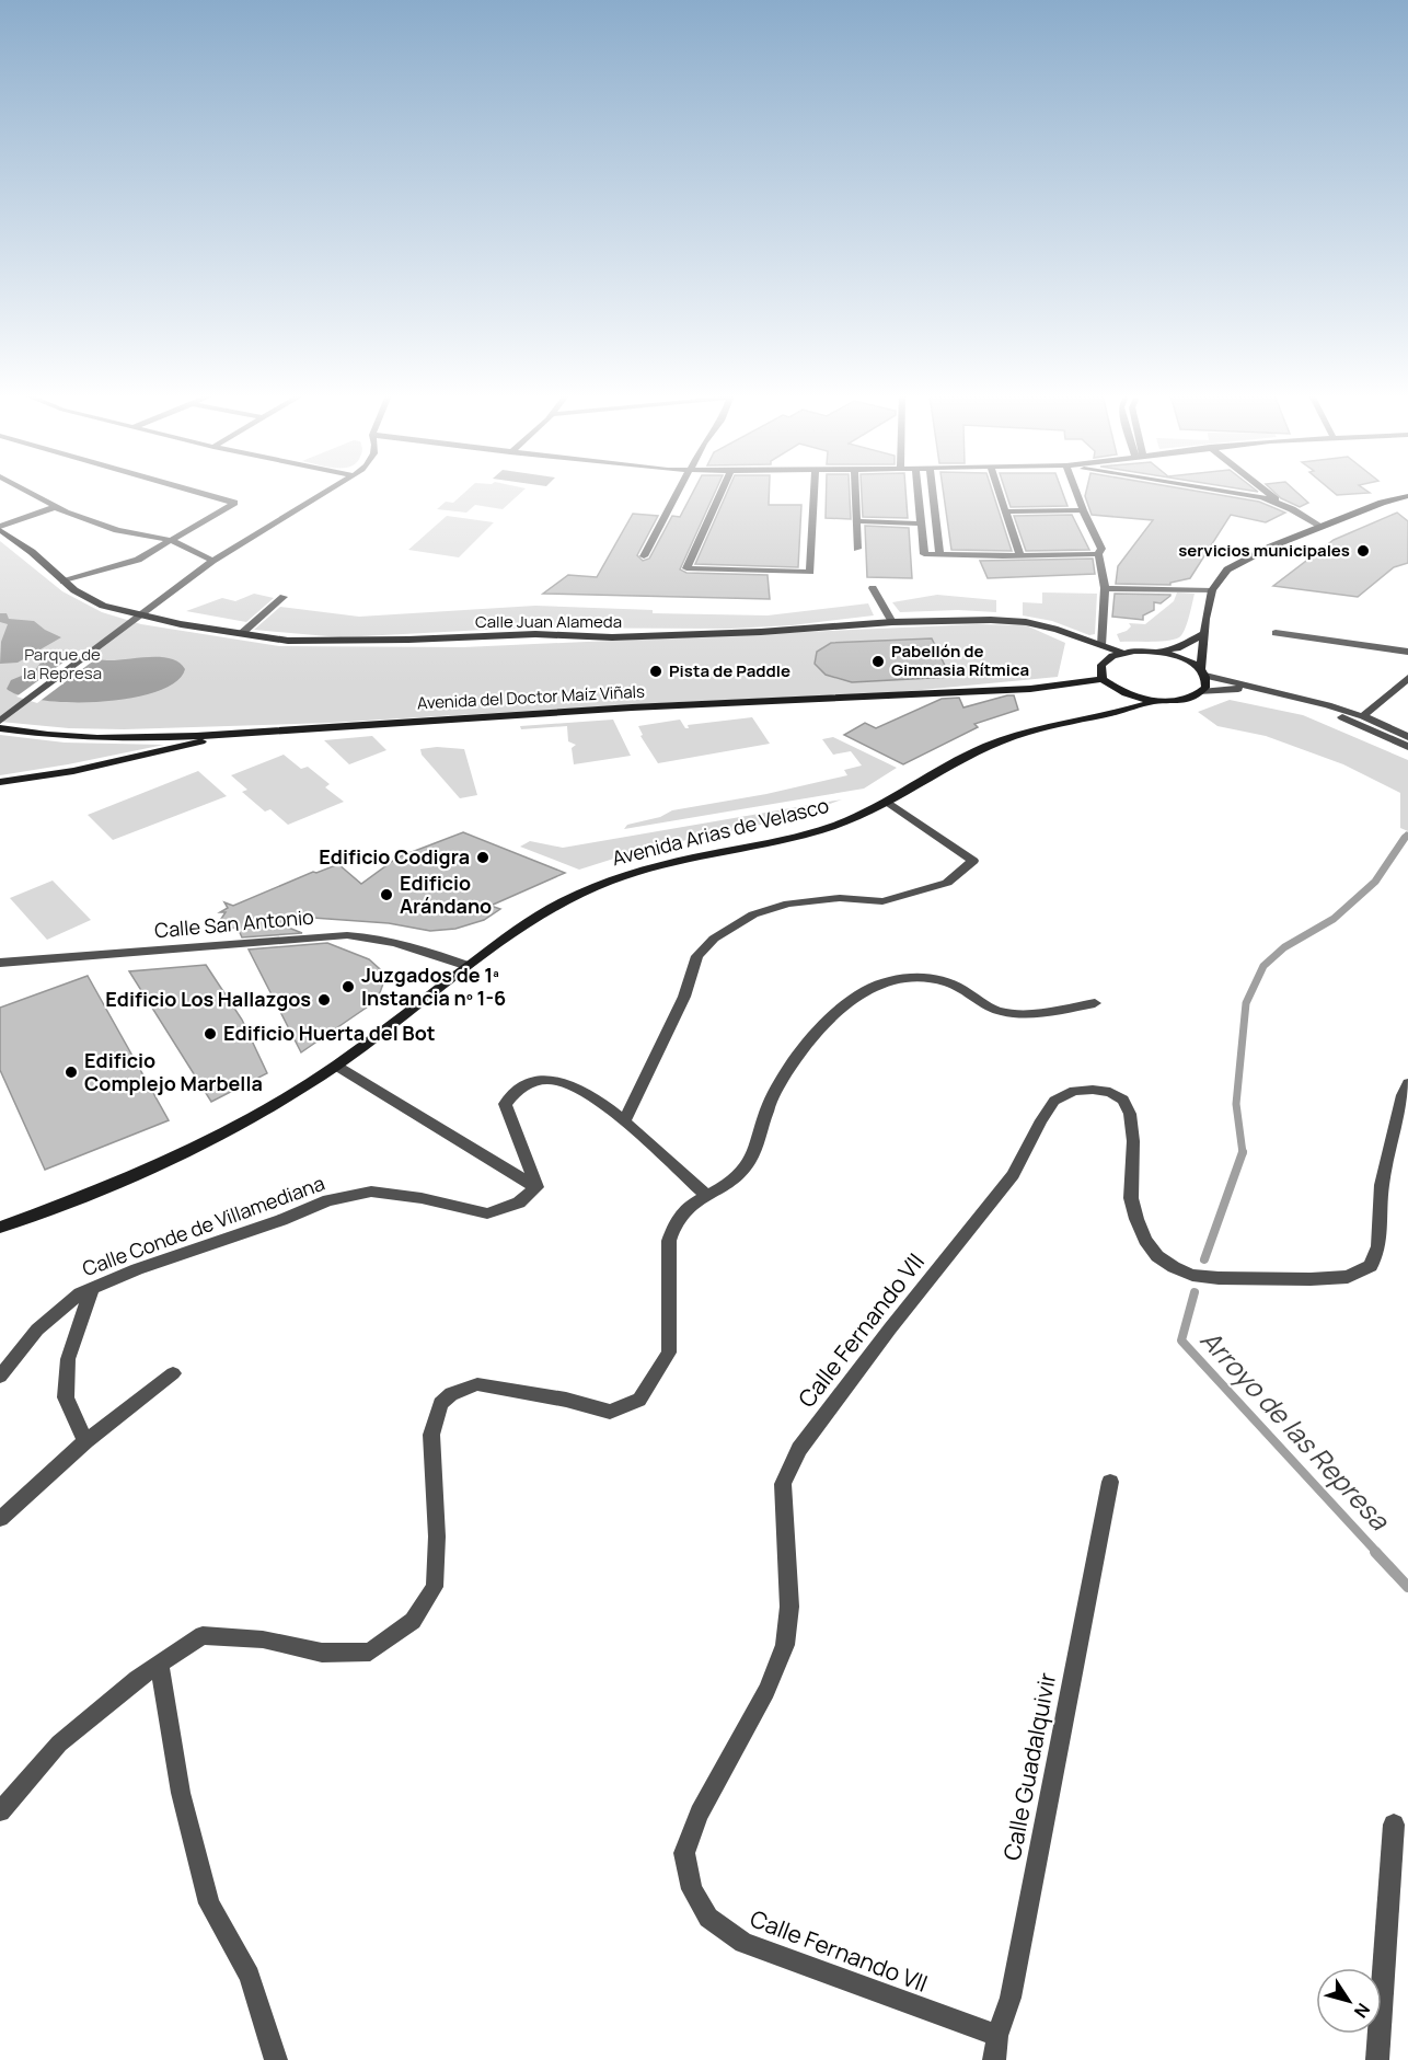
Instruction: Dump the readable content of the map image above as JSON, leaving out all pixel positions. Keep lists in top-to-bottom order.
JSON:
{
  "streets": {
    "street": [
      "Calle Juan Alameda",
      "Avenida del Doctor Maíz Viñals",
      "Avenida Arias de Velasco",
      "Calle San Antonio",
      "Calle Conde de Villamediana",
      "Calle Fernando VII",
      "Calle Guadalquivir"
    ]
  },
  "crossings": [
    ["Avenida Arias de Velasco", "Calle San Antonio"],
    ["Calle Fernando VII", "Calle Guadalquivir"]
  ],
  "water": ["Arroyo de las Represa"],
  "parks": ["Parque de la Represa"],
  "places": [
    "servicios municipales",
    "Pabellón de Gimnasia Rítmica",
    "Pista de Paddle",
    "Edificio Codigra",
    "Edificio Arándano",
    "Juzgados de 1ª Instancia nº 1-6",
    "Edificio Los Hallazgos",
    "Edificio Huerta del Bot",
    "Edificio Complejo Marbella"
  ],
  "north": "bottom right"
}
